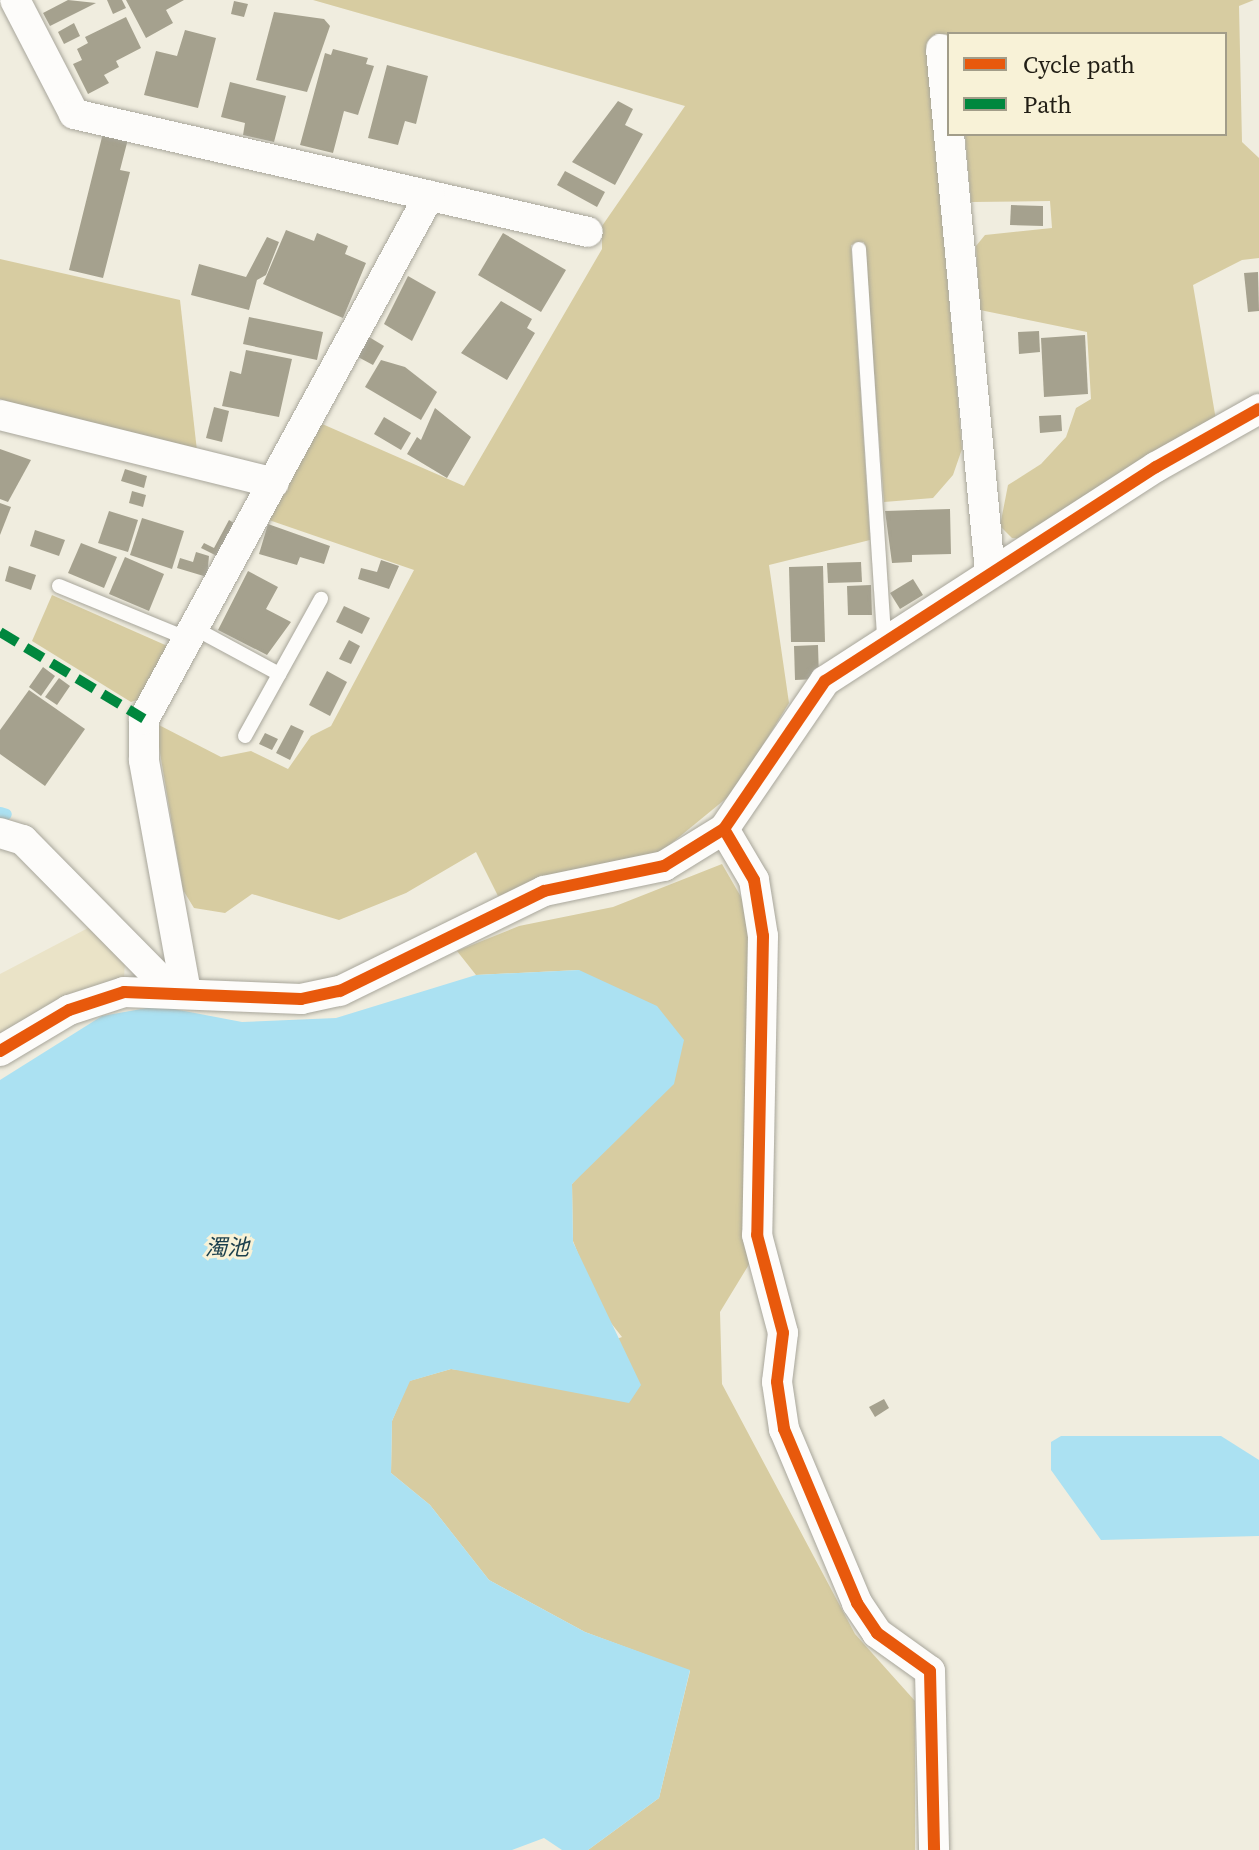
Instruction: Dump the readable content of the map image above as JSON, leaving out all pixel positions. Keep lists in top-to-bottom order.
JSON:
{
  "water": ["濁池"],
  "legend": ["Cycle path", "Path"]
}
